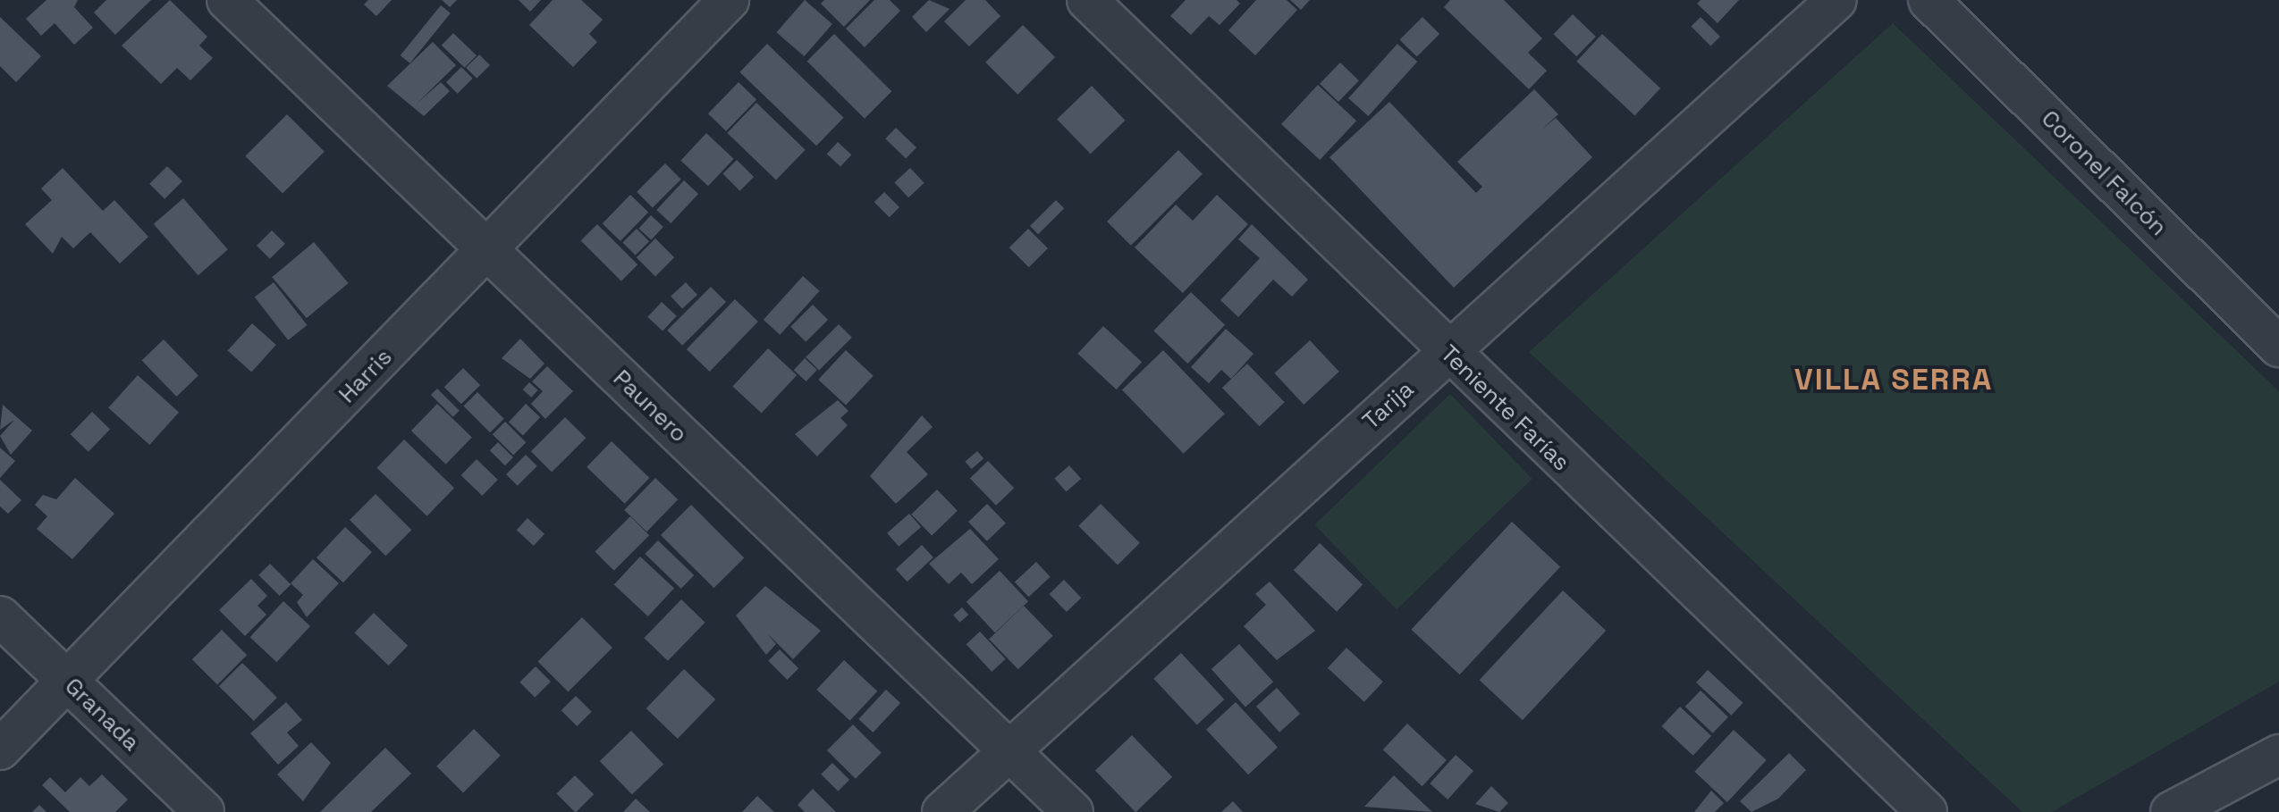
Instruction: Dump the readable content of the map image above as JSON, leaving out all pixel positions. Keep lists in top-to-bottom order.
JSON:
{
  "streets": {
    "street": [
      "Coronel Falcón",
      "Harris",
      "Tarija",
      "Paunero",
      "Teniente Farías",
      "Granada"
    ]
  },
  "crossings": [
    ["Harris", "Paunero"],
    ["Harris", "Granada"],
    ["Tarija", "Paunero"],
    ["Tarija", "Teniente Farías"]
  ],
  "districts": ["VILLA SERRA"]
}
